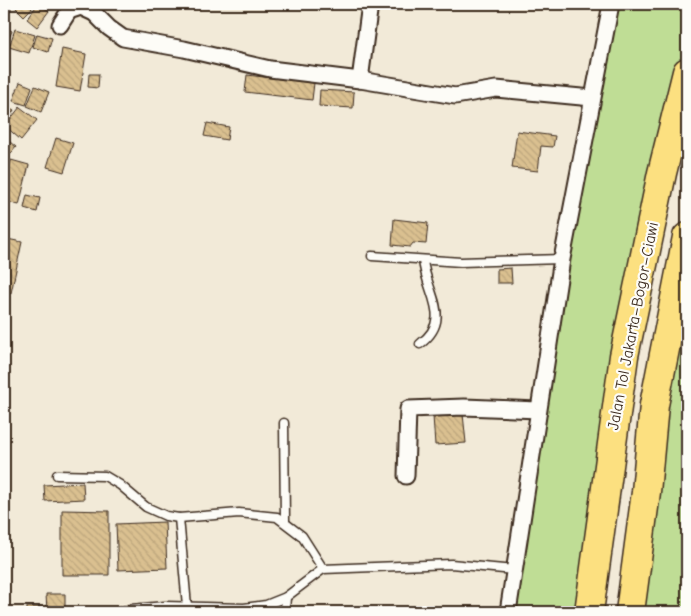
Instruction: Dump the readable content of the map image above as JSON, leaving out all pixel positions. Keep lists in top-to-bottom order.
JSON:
{
  "streets": {
    "highway": ["Jalan Tol Jakarta–Bogor–Ciawi"]
  }
}
